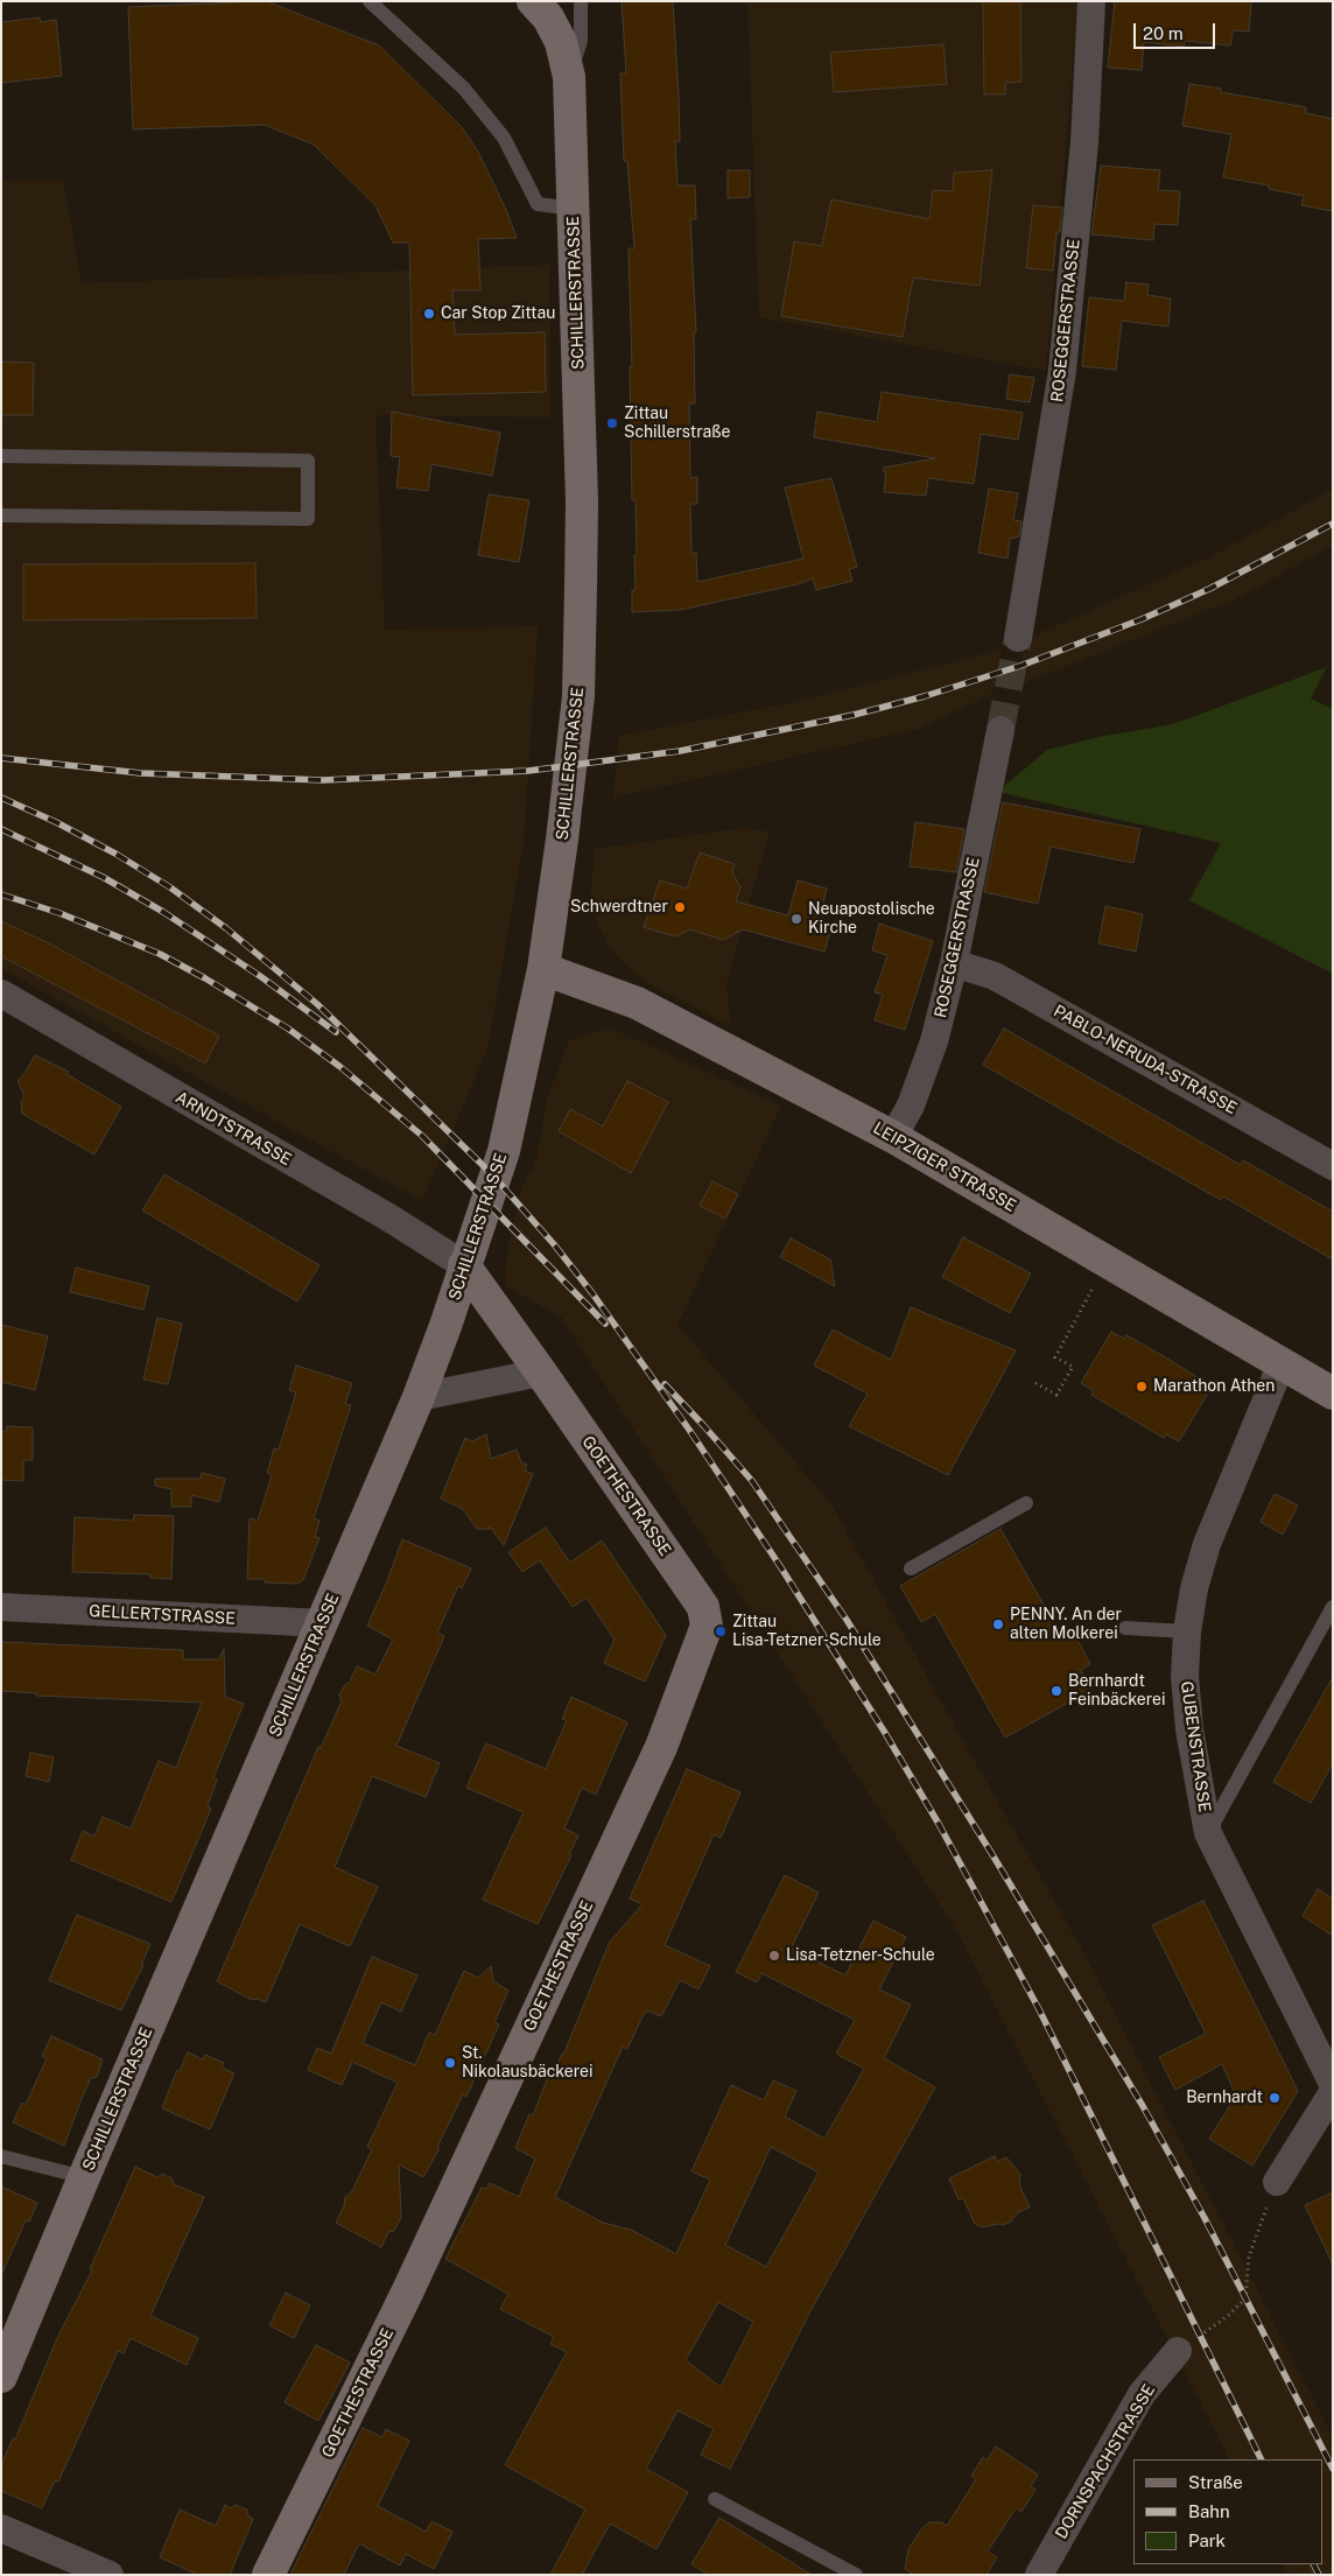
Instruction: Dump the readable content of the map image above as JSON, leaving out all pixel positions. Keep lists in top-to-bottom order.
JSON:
{
  "streets": {
    "main road": ["SCHILLERSTRASSE", "LEIPZIGER STRASSE", "GOETHESTRASSE"],
    "street": [
      "ROSEGGERSTRASSE",
      "PABLO-NERUDA-STRASSE",
      "ARNDTSTRASSE",
      "GELLERTSTRASSE",
      "GUBENSTRASSE",
      "DORNSPACHSTRASSE"
    ]
  },
  "crossings": [
    ["SCHILLERSTRASSE", "ARNDTSTRASSE"],
    ["SCHILLERSTRASSE", "LEIPZIGER STRASSE"],
    ["SCHILLERSTRASSE", "GOETHESTRASSE"],
    ["SCHILLERSTRASSE", "GELLERTSTRASSE"],
    ["ROSEGGERSTRASSE", "PABLO-NERUDA-STRASSE"],
    ["ROSEGGERSTRASSE", "LEIPZIGER STRASSE"],
    ["ARNDTSTRASSE", "GOETHESTRASSE"],
    ["LEIPZIGER STRASSE", "GUBENSTRASSE"]
  ],
  "places": [
    "Car Stop Zittau",
    "Zittau Schillerstraße",
    "Schwerdtner",
    "Neuapostolische Kirche",
    "Marathon Athen",
    "PENNY. An der alten Molkerei",
    "Zittau Lisa-Tetzner-Schule",
    "Bernhardt Feinbäckerei",
    "Lisa-Tetzner-Schule",
    "St. Nikolausbäckerei",
    "Bernhardt"
  ],
  "legend": ["Straße", "Bahn", "Park"],
  "scale_bar": "20 m"
}
